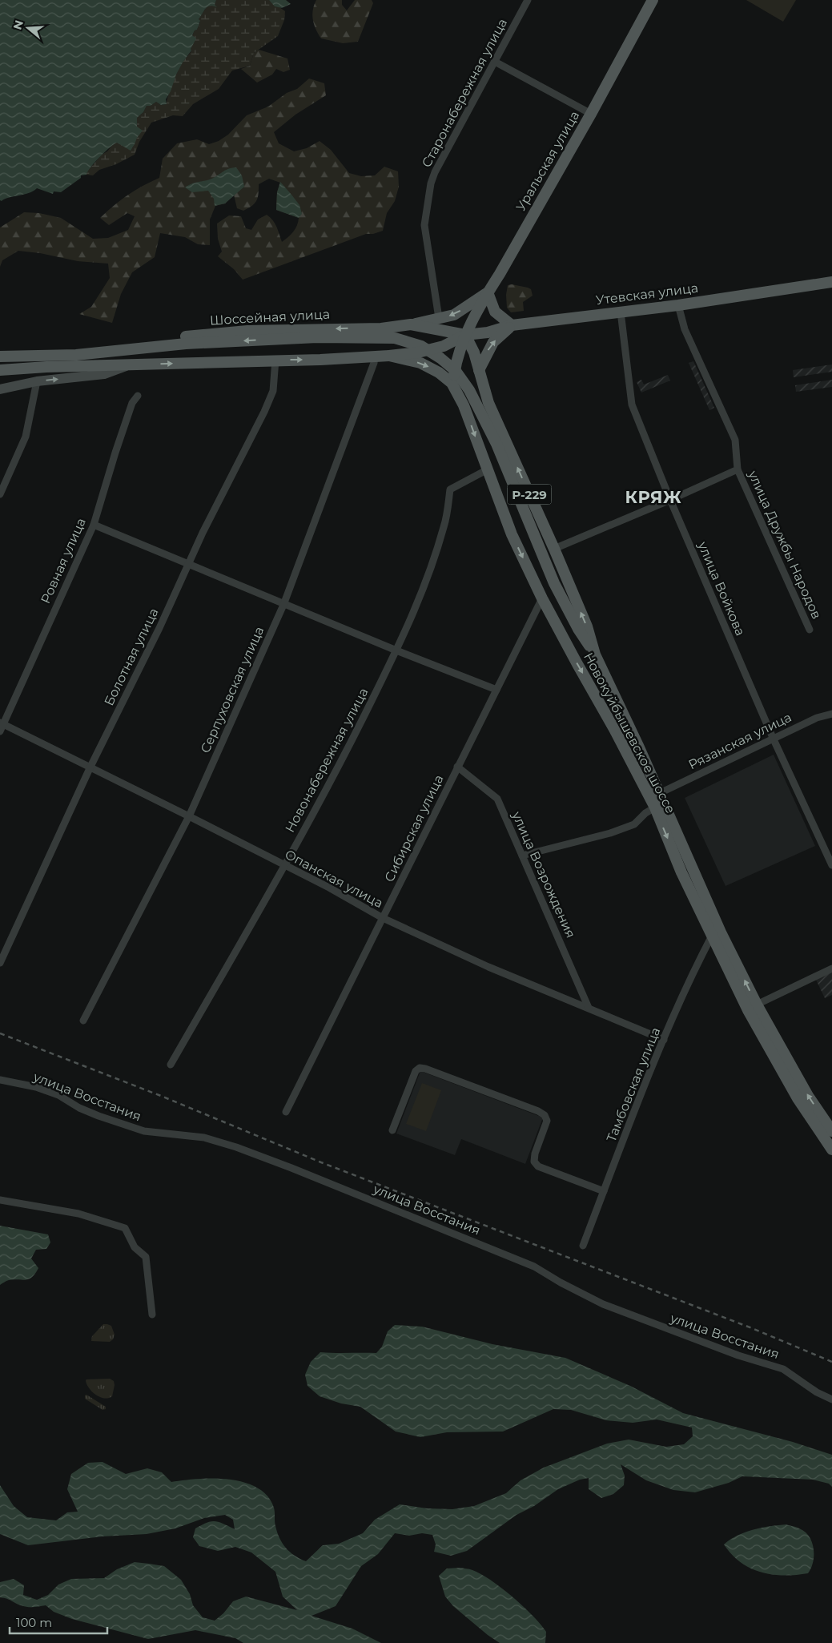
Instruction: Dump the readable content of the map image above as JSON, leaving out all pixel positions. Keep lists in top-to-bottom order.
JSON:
{
  "streets": {
    "main road": [
      "Уральская улица",
      "Утевская улица",
      "Шоссейная улица",
      "Р-229",
      "Новокуйбышевское шоссе"
    ],
    "street": [
      "Старонабережная улица",
      "улица Дружбы Народов",
      "Ровная улица",
      "улица Войкова",
      "Болотная улица",
      "Серпуховская улица",
      "Рязанская улица",
      "Новонабережная улица",
      "Сибирская улица",
      "улица Возрождения",
      "Опанская улица",
      "Тамбовская улица",
      "улица Восстания"
    ]
  },
  "crossings": [
    ["Уральская улица", "Утевская улица"],
    ["Уральская улица", "Шоссейная улица"],
    ["Уральская улица", "Новокуйбышевское шоссе"],
    ["Утевская улица", "Шоссейная улица"],
    ["Утевская улица", "улица Дружбы Народов"],
    ["Утевская улица", "улица Войкова"],
    ["Утевская улица", "Новокуйбышевское шоссе"],
    ["Шоссейная улица", "Новокуйбышевское шоссе"],
    ["улица Дружбы Народов", "улица Войкова"],
    ["улица Дружбы Народов", "Новокуйбышевское шоссе"],
    ["Ровная улица", "Опанская улица"],
    ["улица Войкова", "Рязанская улица"],
    ["Болотная улица", "Опанская улица"],
    ["Серпуховская улица", "Опанская улица"],
    ["Новокуйбышевское шоссе", "Рязанская улица"],
    ["Новокуйбышевское шоссе", "Новонабережная улица"],
    ["Новокуйбышевское шоссе", "Сибирская улица"],
    ["Новокуйбышевское шоссе", "Тамбовская улица"],
    ["Новонабережная улица", "Опанская улица"],
    ["Сибирская улица", "улица Возрождения"],
    ["Сибирская улица", "Опанская улица"],
    ["улица Возрождения", "Опанская улица"],
    ["Опанская улица", "Тамбовская улица"]
  ],
  "districts": ["КРЯЖ"],
  "scale_bar": "100 m",
  "north": "left"
}
